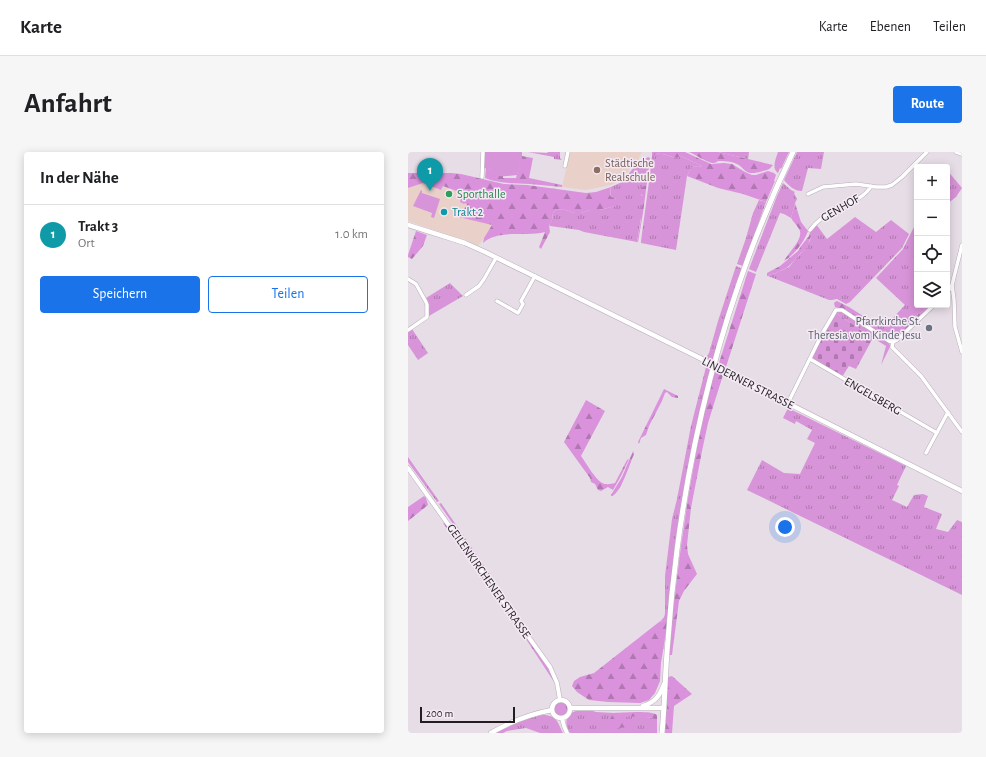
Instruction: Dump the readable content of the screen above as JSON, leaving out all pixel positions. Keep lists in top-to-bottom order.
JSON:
{
  "streets": {
    "main road": ["LINDERNER STRASSE"],
    "street": ["GENHOF", "ENGELSBERG", "GEILENKIRCHENER STRASSE"]
  },
  "places": [
    "Städtische Realschule",
    "Sporthalle",
    "Trakt 2",
    "Pfarrkirche St. Theresia vom Kinde Jesu"
  ],
  "scale_bar": "200 m",
  "page": {
    "header": "Karte",
    "nav": ["Karte", "Ebenen", "Teilen"],
    "buttons": [
      "Route",
      ["Speichern", "Teilen"]
    ],
    "title": "Anfahrt",
    "heading": "In der Nähe",
    "pins": "1",
    "map_buttons": ["+", "−"],
    "list": [
      {
        "mark": "1",
        "name": "Trakt 3",
        "note": "Ort",
        "value": "1.0 km"
      }
    ],
    "scale": "200 m"
  }
}
